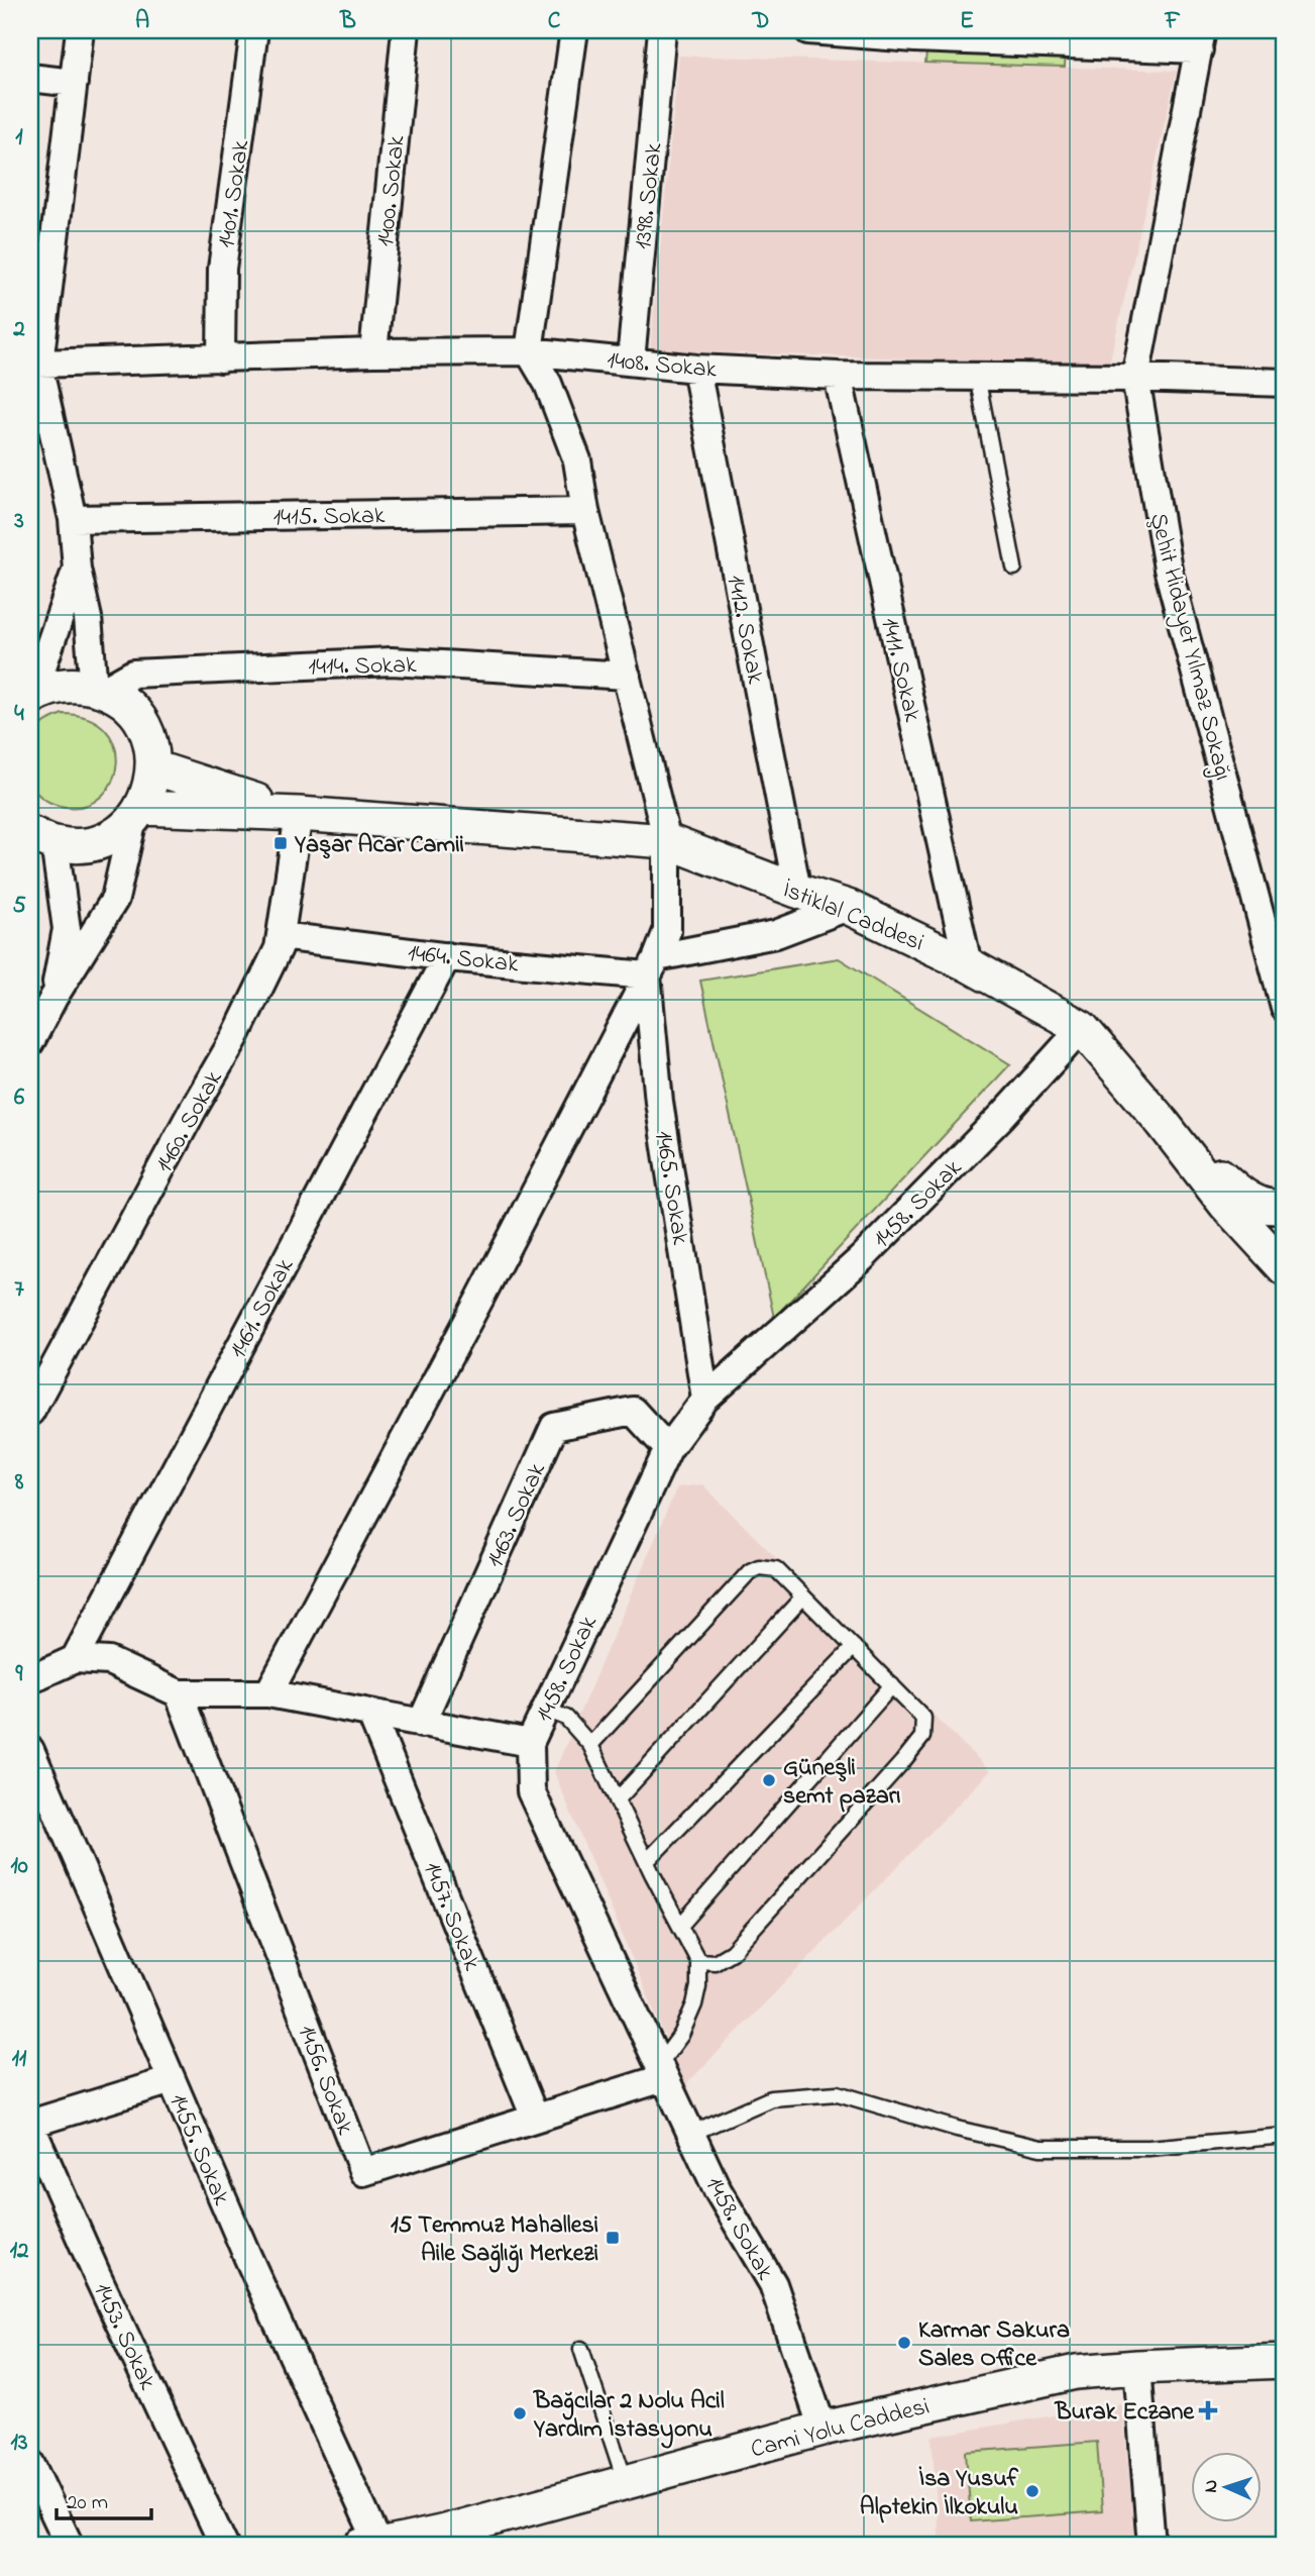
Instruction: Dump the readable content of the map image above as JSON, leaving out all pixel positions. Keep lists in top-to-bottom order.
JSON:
{
  "streets": {
    "street": [
      "1400. Sokak",
      "1401. Sokak",
      "1398. Sokak",
      "1408. Sokak",
      "1415. Sokak",
      "1412. Sokak",
      "Şehit Hidayet Yılmaz Sokağı",
      "1414. Sokak",
      "1411. Sokak",
      "İstiklal Caddesi",
      "1464. Sokak",
      "1460. Sokak",
      "1465. Sokak",
      "1458. Sokak",
      "1461. Sokak",
      "1463. Sokak",
      "1457. Sokak",
      "1456. Sokak",
      "1455. Sokak",
      "1453. Sokak",
      "Cami Yolu Caddesi"
    ]
  },
  "crossings": [
    ["1400. Sokak", "1408. Sokak"],
    ["1401. Sokak", "1408. Sokak"],
    ["1398. Sokak", "1408. Sokak"],
    ["1408. Sokak", "1412. Sokak"],
    ["1408. Sokak", "Şehit Hidayet Yılmaz Sokağı"],
    ["1408. Sokak", "1411. Sokak"],
    ["1412. Sokak", "İstiklal Caddesi"],
    ["1411. Sokak", "İstiklal Caddesi"],
    ["İstiklal Caddesi", "1464. Sokak"],
    ["İstiklal Caddesi", "1460. Sokak"],
    ["İstiklal Caddesi", "1458. Sokak"],
    ["1464. Sokak", "1460. Sokak"],
    ["1464. Sokak", "1465. Sokak"],
    ["1464. Sokak", "1461. Sokak"],
    ["1465. Sokak", "1458. Sokak"],
    ["1458. Sokak", "1463. Sokak"],
    ["1458. Sokak", "1456. Sokak"],
    ["1458. Sokak", "Cami Yolu Caddesi"],
    ["1457. Sokak", "1456. Sokak"],
    ["1455. Sokak", "Cami Yolu Caddesi"]
  ],
  "places": {
    "transit": ["Yaşar Acar Camii", "15 Temmuz Mahallesi Aile Sağlığı Merkezi"],
    "other": [
      "Güneşli semt pazarı",
      "Karmar Sakura Sales Office",
      "Bağcılar 2 Nolu Acil Yardım İstasyonu",
      "İsa Yusuf Alptekin İlkokulu"
    ],
    "health": ["Burak Eczane"]
  },
  "scale_bar": "20 m",
  "north": "left",
  "grid": {
    "columns": [
      "A",
      "B",
      "C",
      "D",
      "E",
      "F"
    ],
    "rows": [
      "1",
      "2",
      "3",
      "4",
      "5",
      "6",
      "7",
      "8",
      "9",
      "10",
      "11",
      "12",
      "13"
    ]
  }
}
